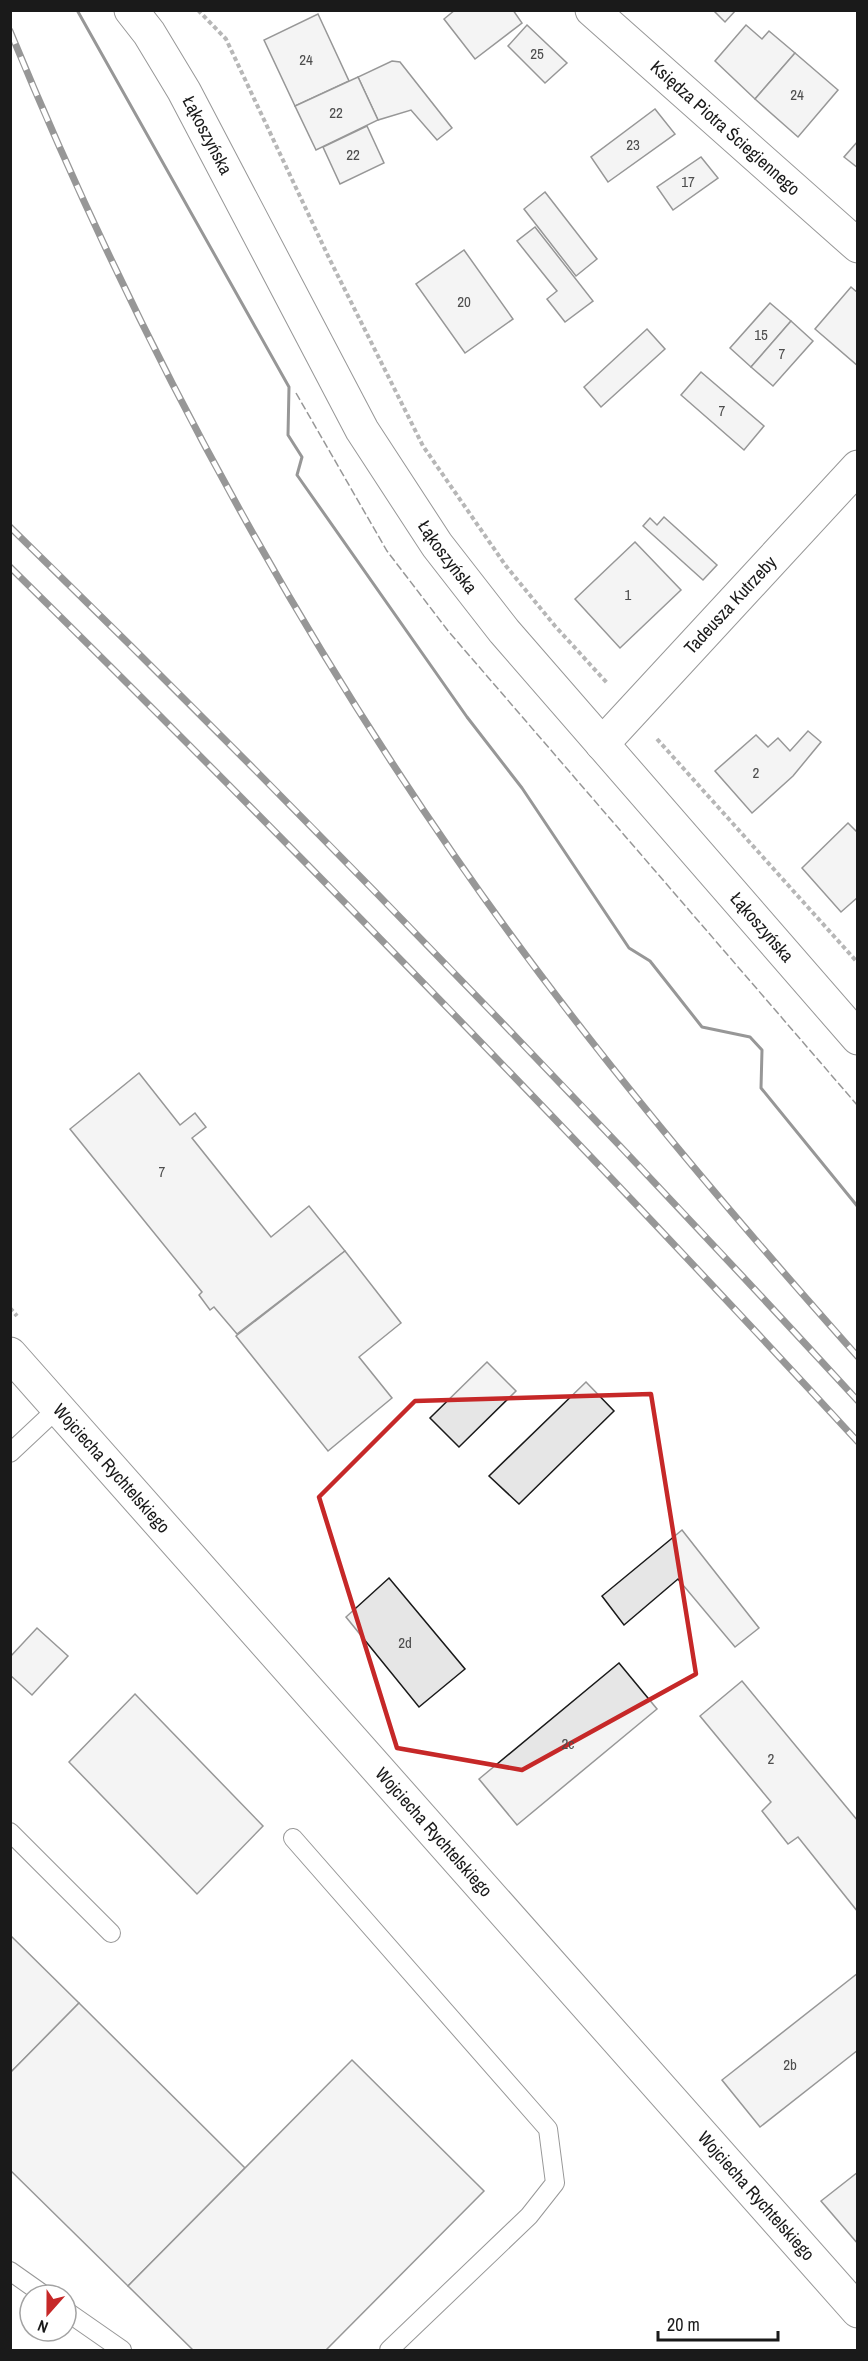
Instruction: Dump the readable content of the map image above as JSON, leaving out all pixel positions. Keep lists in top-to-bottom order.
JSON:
{
  "streets": {
    "street": [
      "Księdza Piotra Ściegiennego",
      "Łąkoszyńska",
      "Tadeusza Kutrzeby",
      "Wojciecha Rychtelskiego"
    ]
  },
  "crossings": [
    ["Łąkoszyńska", "Tadeusza Kutrzeby"]
  ],
  "house_numbers": [
    "25",
    "24",
    "24",
    "22",
    "23",
    "22",
    "17",
    "20",
    "15",
    "7",
    "7",
    "1",
    "2",
    "7",
    "2d",
    "2c",
    "2",
    "2b"
  ],
  "scale_bar": "20 m",
  "north": "bottom"
}
